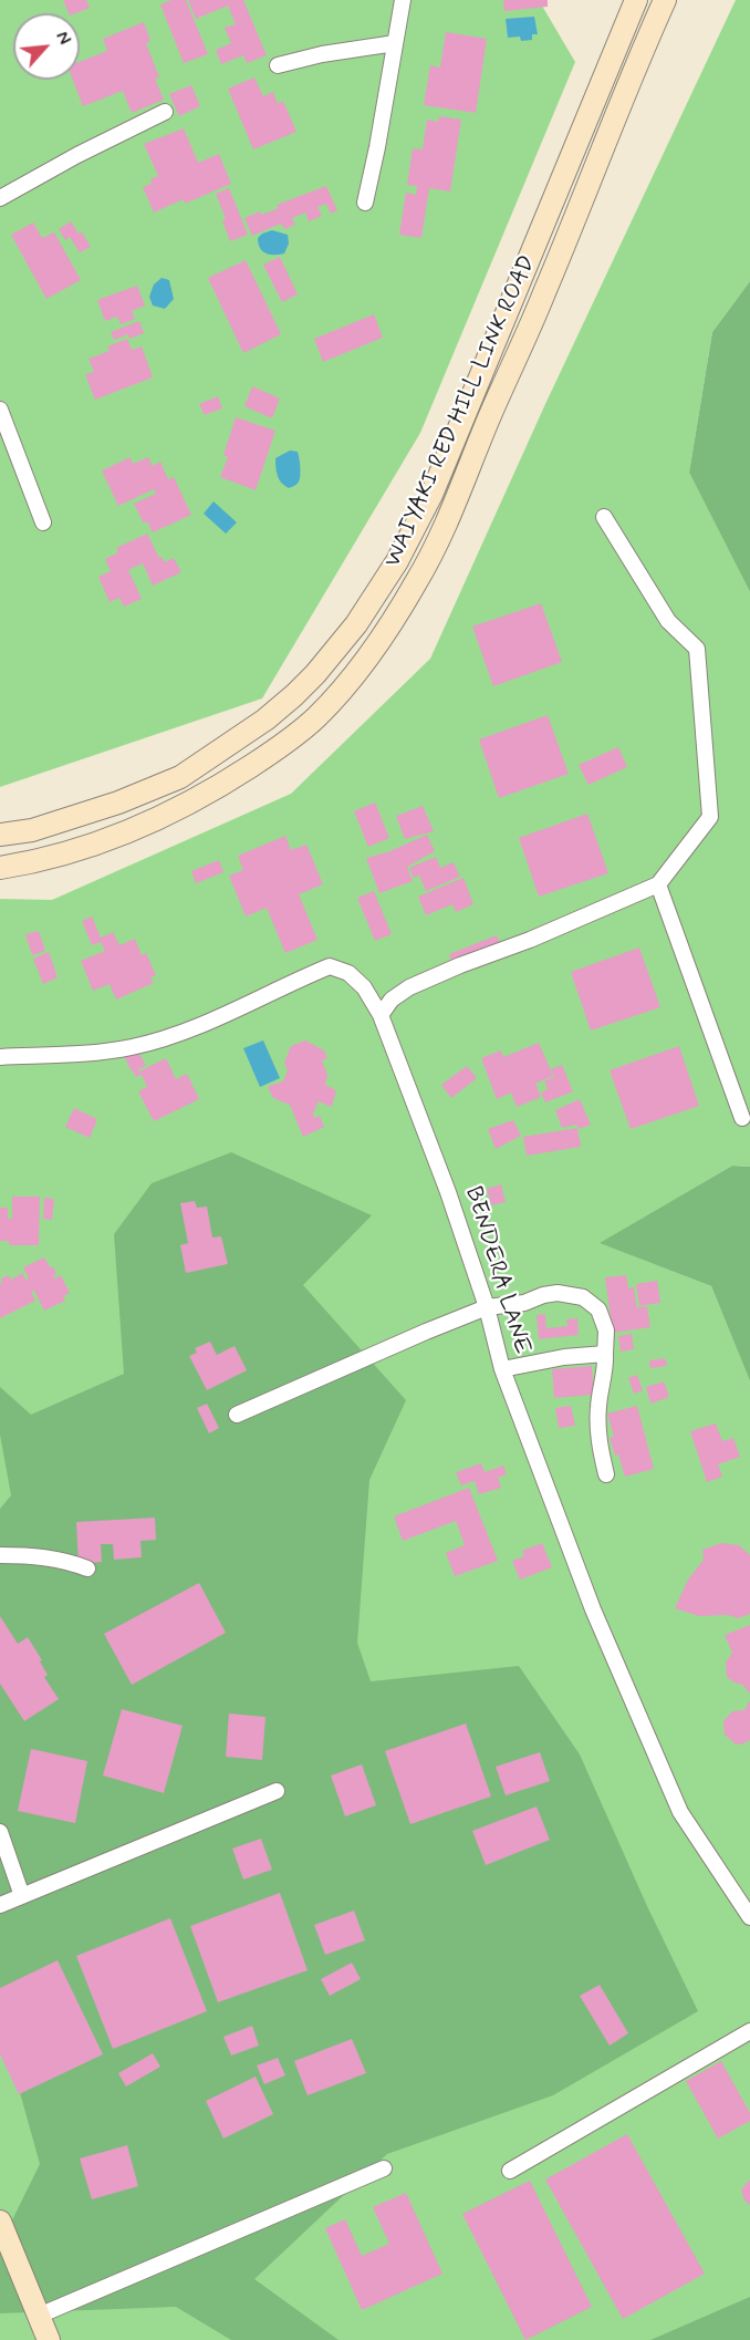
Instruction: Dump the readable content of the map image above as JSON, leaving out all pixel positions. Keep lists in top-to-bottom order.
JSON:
{
  "streets": {
    "main road": ["WAIYAKI RED HILL LINK ROAD"],
    "street": ["BENDERA LANE"]
  },
  "north": "top right"
}
